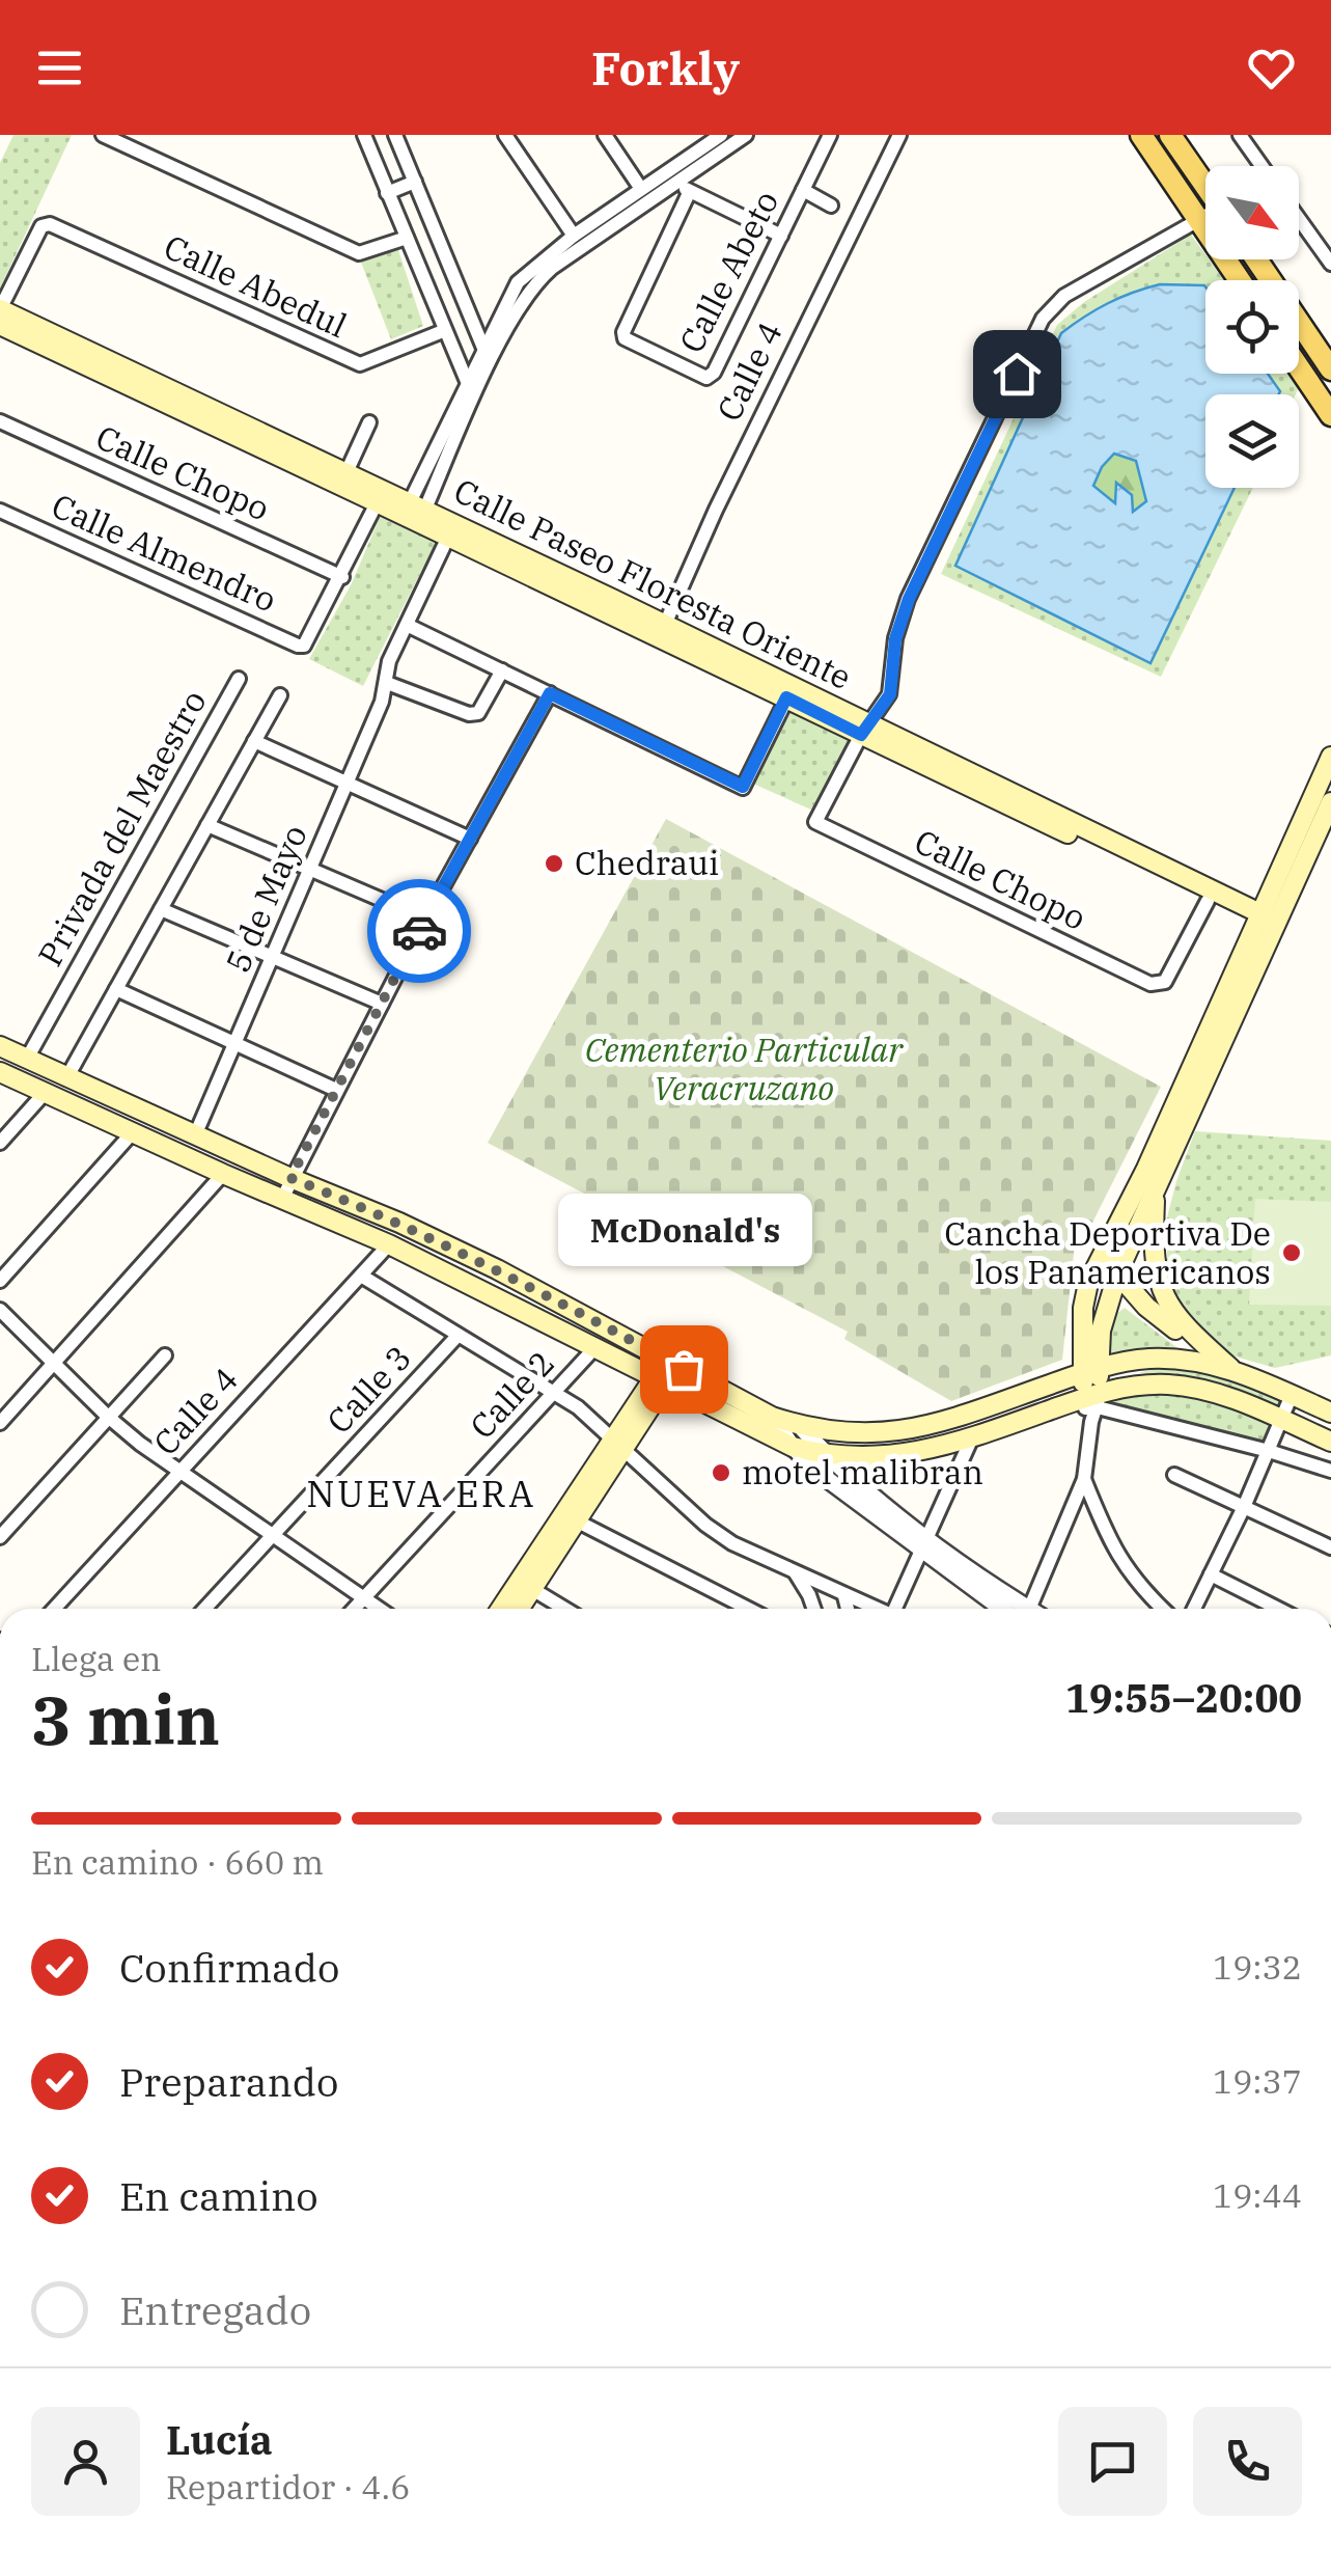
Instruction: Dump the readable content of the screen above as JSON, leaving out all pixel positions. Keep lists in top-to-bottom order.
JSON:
{
  "streets": {
    "main road": ["Calle Paseo Floresta Oriente"],
    "street": [
      "Calle Abeto",
      "Calle Abedul",
      "Calle 4",
      "Calle Chopo",
      "Calle Almendro",
      "Privada del Maestro",
      "5 de Mayo",
      "Calle 3",
      "Calle 2"
    ]
  },
  "crossings": [
    ["Calle Abedul", "Calle Paseo Floresta Oriente"],
    ["Calle 4", "Calle Paseo Floresta Oriente"],
    ["Calle Chopo", "Calle Almendro"],
    ["Calle Chopo", "Calle Paseo Floresta Oriente"],
    ["Calle Paseo Floresta Oriente", "5 de Mayo"]
  ],
  "districts": ["NUEVA ERA"],
  "parks": ["Cementerio Particular Veracruzano"],
  "places": [
    "Chedraui",
    "Cancha Deportiva De los Panamericanos",
    "McDonald's",
    "motel malibran"
  ],
  "north": "bottom right",
  "page": {
    "header": "Forkly",
    "bubble": "McDonald's",
    "heading": ["3 min", "Llega en", "19:55–20:00"],
    "panel": ["Lucía", "Repartidor · 4.6"],
    "bar": "En camino · 660 m",
    "list": [
      ["Confirmado", "19:32"],
      ["Preparando", "19:37"],
      ["En camino", "19:44"],
      "Entregado"
    ]
  }
}
